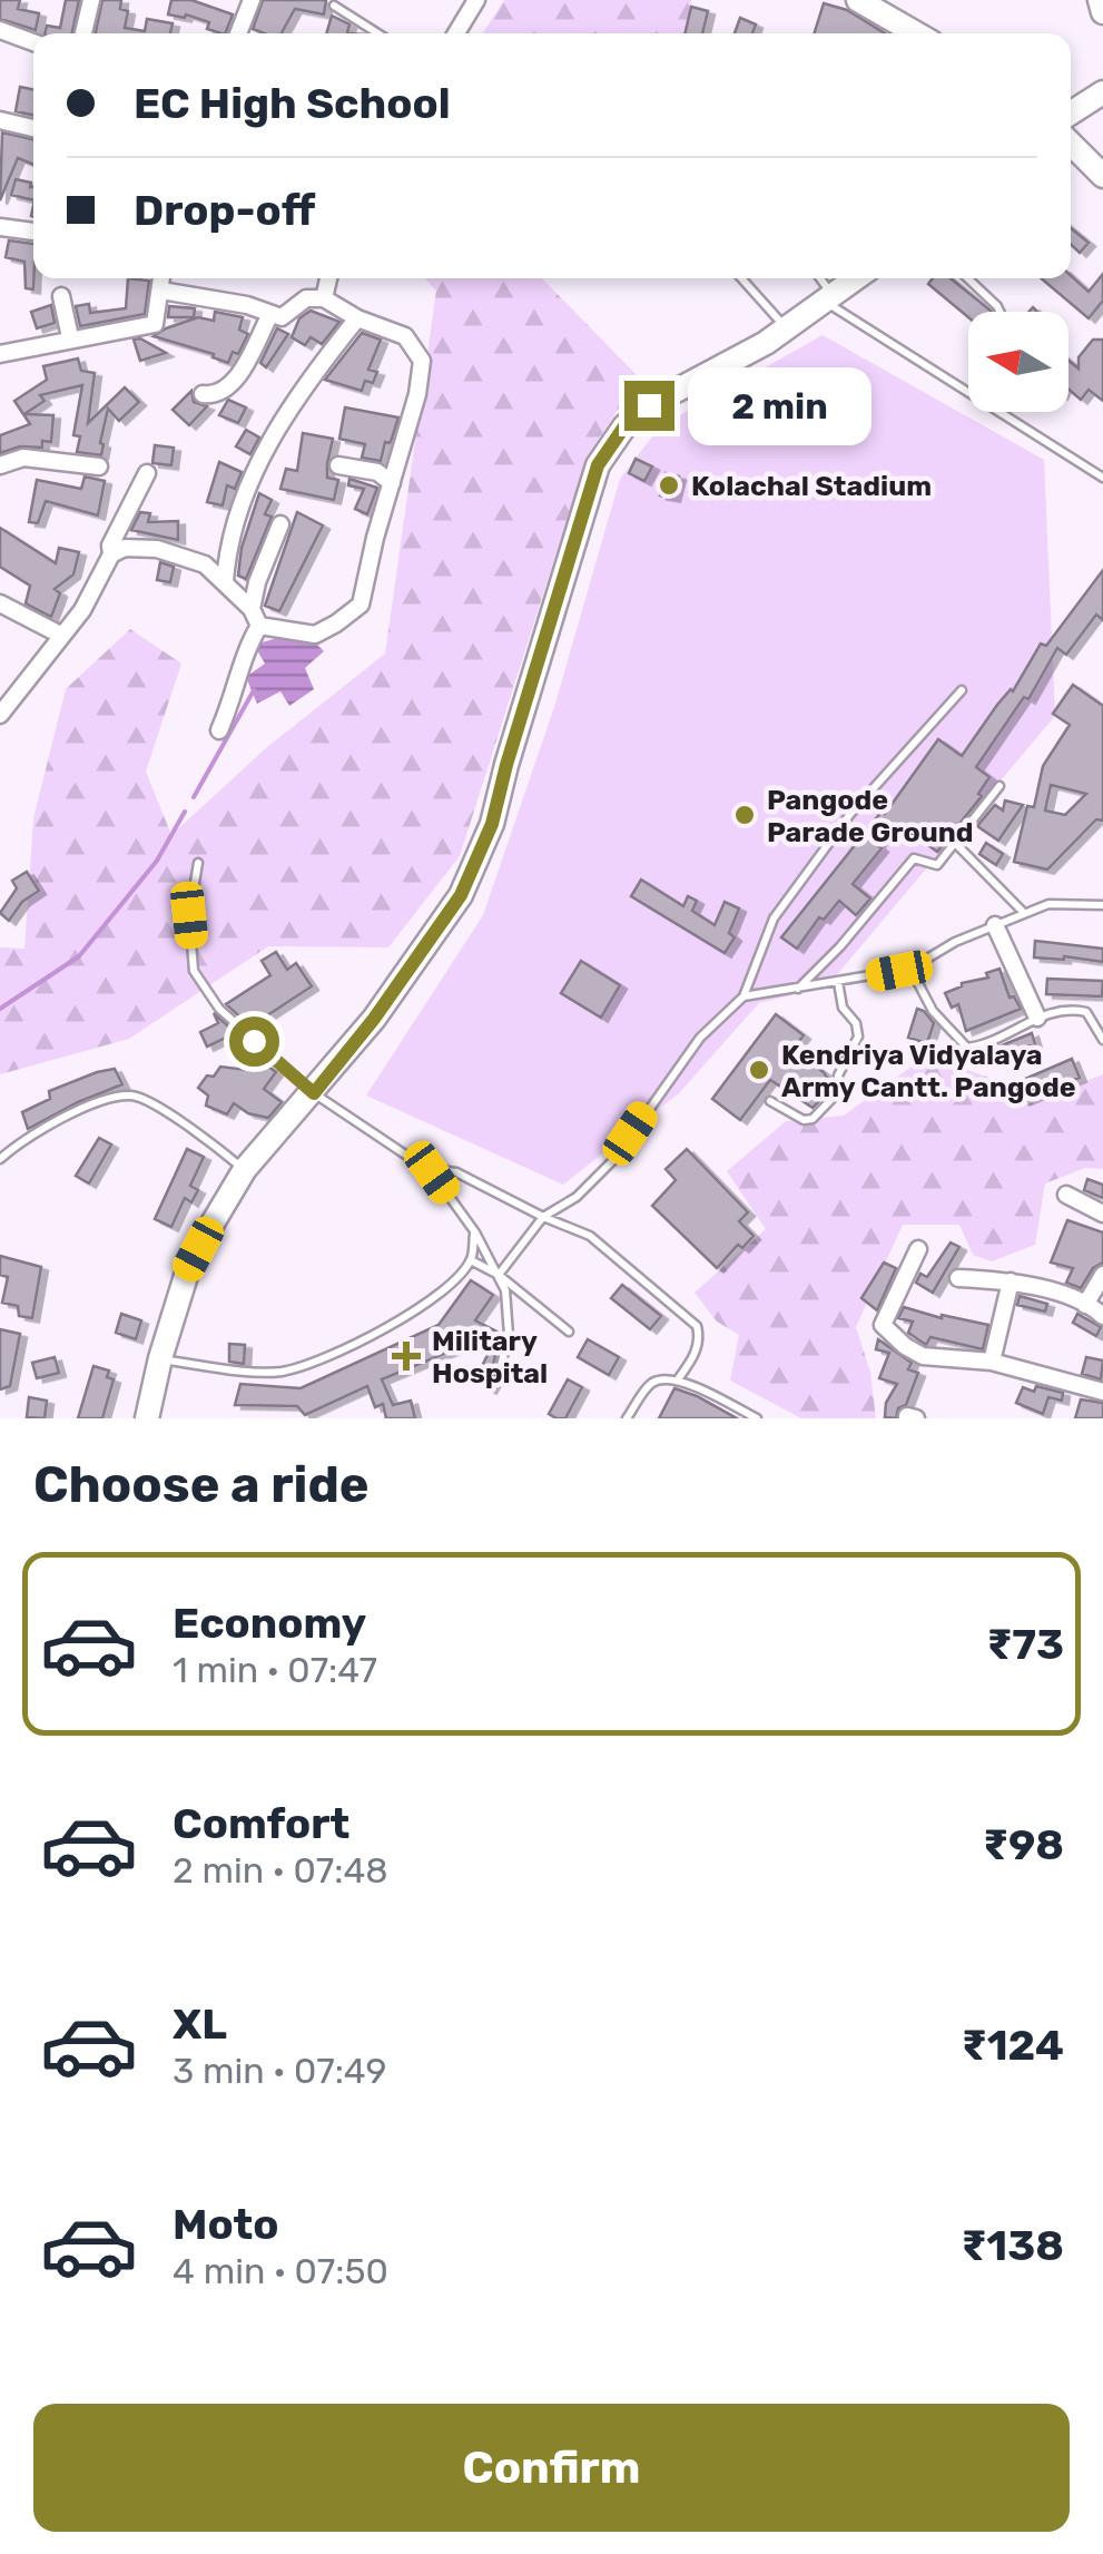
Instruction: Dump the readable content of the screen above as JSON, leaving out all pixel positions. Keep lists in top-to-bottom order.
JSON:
{
  "places": {
    "other": ["Kolachal Stadium", "Pangode Parade Ground", "Kendriya Vidyalaya Army Cantt. Pangode"],
    "health": ["Military Hospital"]
  },
  "north": "left",
  "page": {
    "banner": ["EC High School", "Drop-off"],
    "bubble": "2 min",
    "heading": "Choose a ride",
    "list": [
      {
        "name": "Economy",
        "note": "1 min · 07:47",
        "value": "₹73"
      },
      {
        "name": "Comfort",
        "note": "2 min · 07:48",
        "value": "₹98"
      },
      {
        "name": "XL",
        "note": "3 min · 07:49",
        "value": "₹124"
      },
      {
        "name": "Moto",
        "note": "4 min · 07:50",
        "value": "₹138"
      }
    ],
    "buttons": "Confirm"
  }
}
